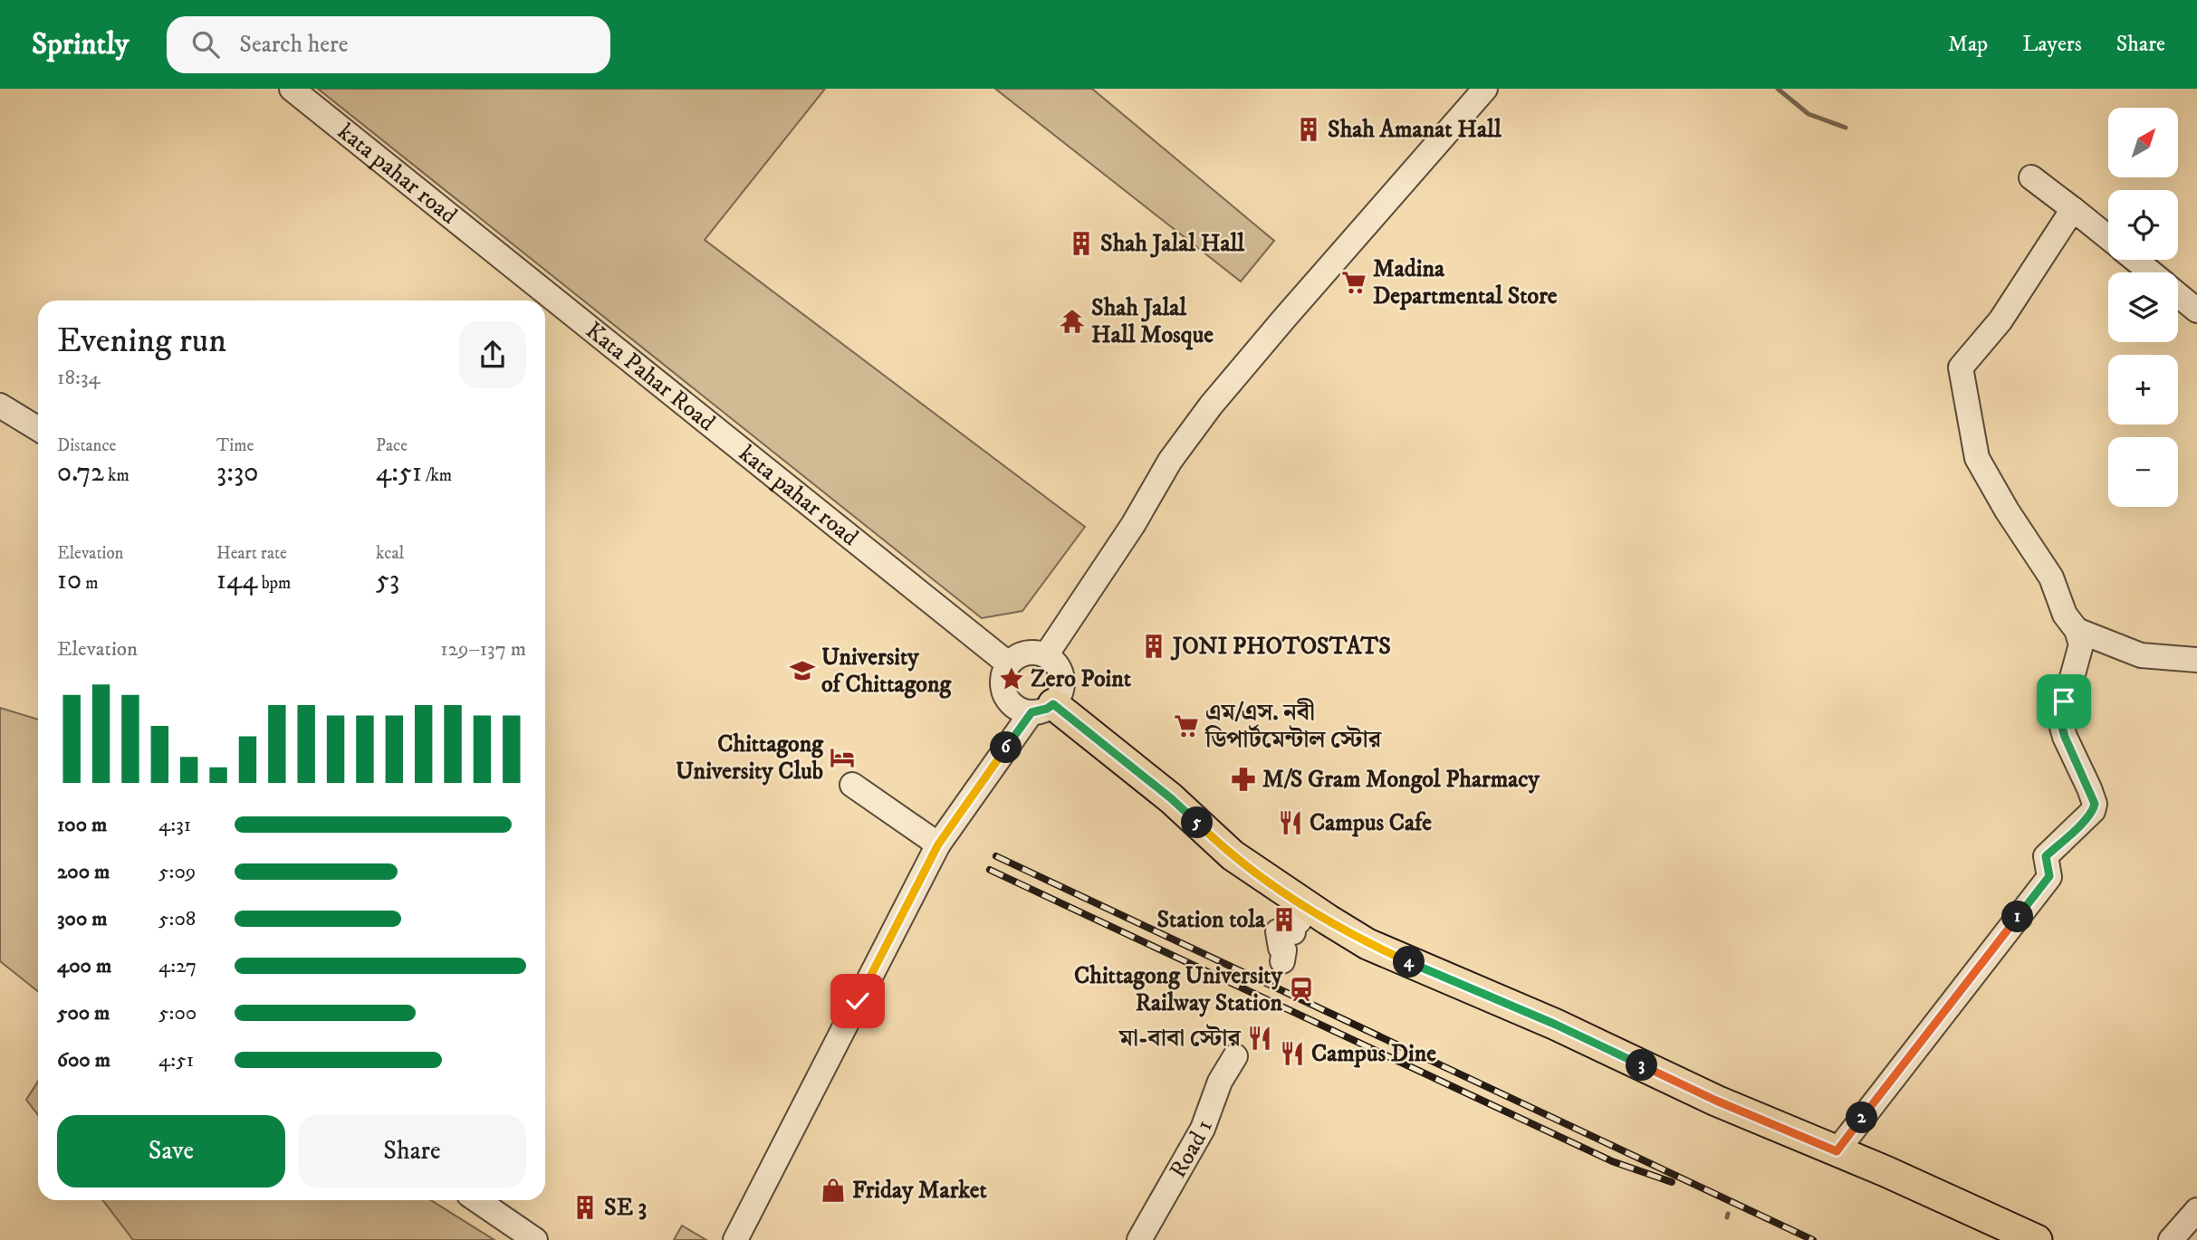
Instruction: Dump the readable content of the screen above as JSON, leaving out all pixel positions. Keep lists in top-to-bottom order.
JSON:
{
  "streets": {
    "street": ["kata pahar road", "Kata Pahar Road", "Road 1"]
  },
  "crossings": [
    ["kata pahar road", "Kata Pahar Road"]
  ],
  "places": {
    "building": [
      "Shah Amanat Hall",
      "Shah Jalal Hall",
      "JONI PHOTOSTATS",
      "Station tola",
      "SE 3"
    ],
    "supermarket": ["Madina Departmental Store", "এম/এস. নবী ডিপার্টমেন্টাল স্টোর"],
    "temple": ["Shah Jalal Hall Mosque"],
    "school or university": ["University of Chittagong"],
    "place": ["Zero Point"],
    "hotel": ["Chittagong University Club"],
    "pharmacy": ["M/S Gram Mongol Pharmacy"],
    "restaurant": ["Campus Cafe", "মা-বাবা স্টোর", "Campus Dine"],
    "station": ["Chittagong University Railway Station"],
    "shop": ["Friday Market"]
  },
  "north": "top right",
  "page": {
    "header": "Sprintly",
    "search": "Search here",
    "nav": ["Map", "Layers", "Share"],
    "map_buttons": ["+", "−"],
    "heading": ["Evening run", "18:34"],
    "stats": [
      ["Distance", "0.72 km"],
      ["Time", "3:30"],
      ["Pace", "4:51 /km"],
      ["Elevation", "10 m"],
      ["Heart rate", "144 bpm"],
      ["kcal", "53"]
    ],
    "chart": ["Elevation", "129–137 m"],
    "pins": [
      "6",
      "5",
      "1",
      "4",
      "3",
      "2"
    ],
    "list": [
      {
        "name": "100 m",
        "note": "4:31"
      },
      {
        "name": "200 m",
        "note": "5:09"
      },
      {
        "name": "300 m",
        "note": "5:08"
      },
      {
        "name": "400 m",
        "note": "4:27"
      },
      {
        "name": "500 m",
        "note": "5:00"
      },
      {
        "name": "600 m",
        "note": "4:51"
      }
    ],
    "buttons": ["Save", "Share"]
  }
}
